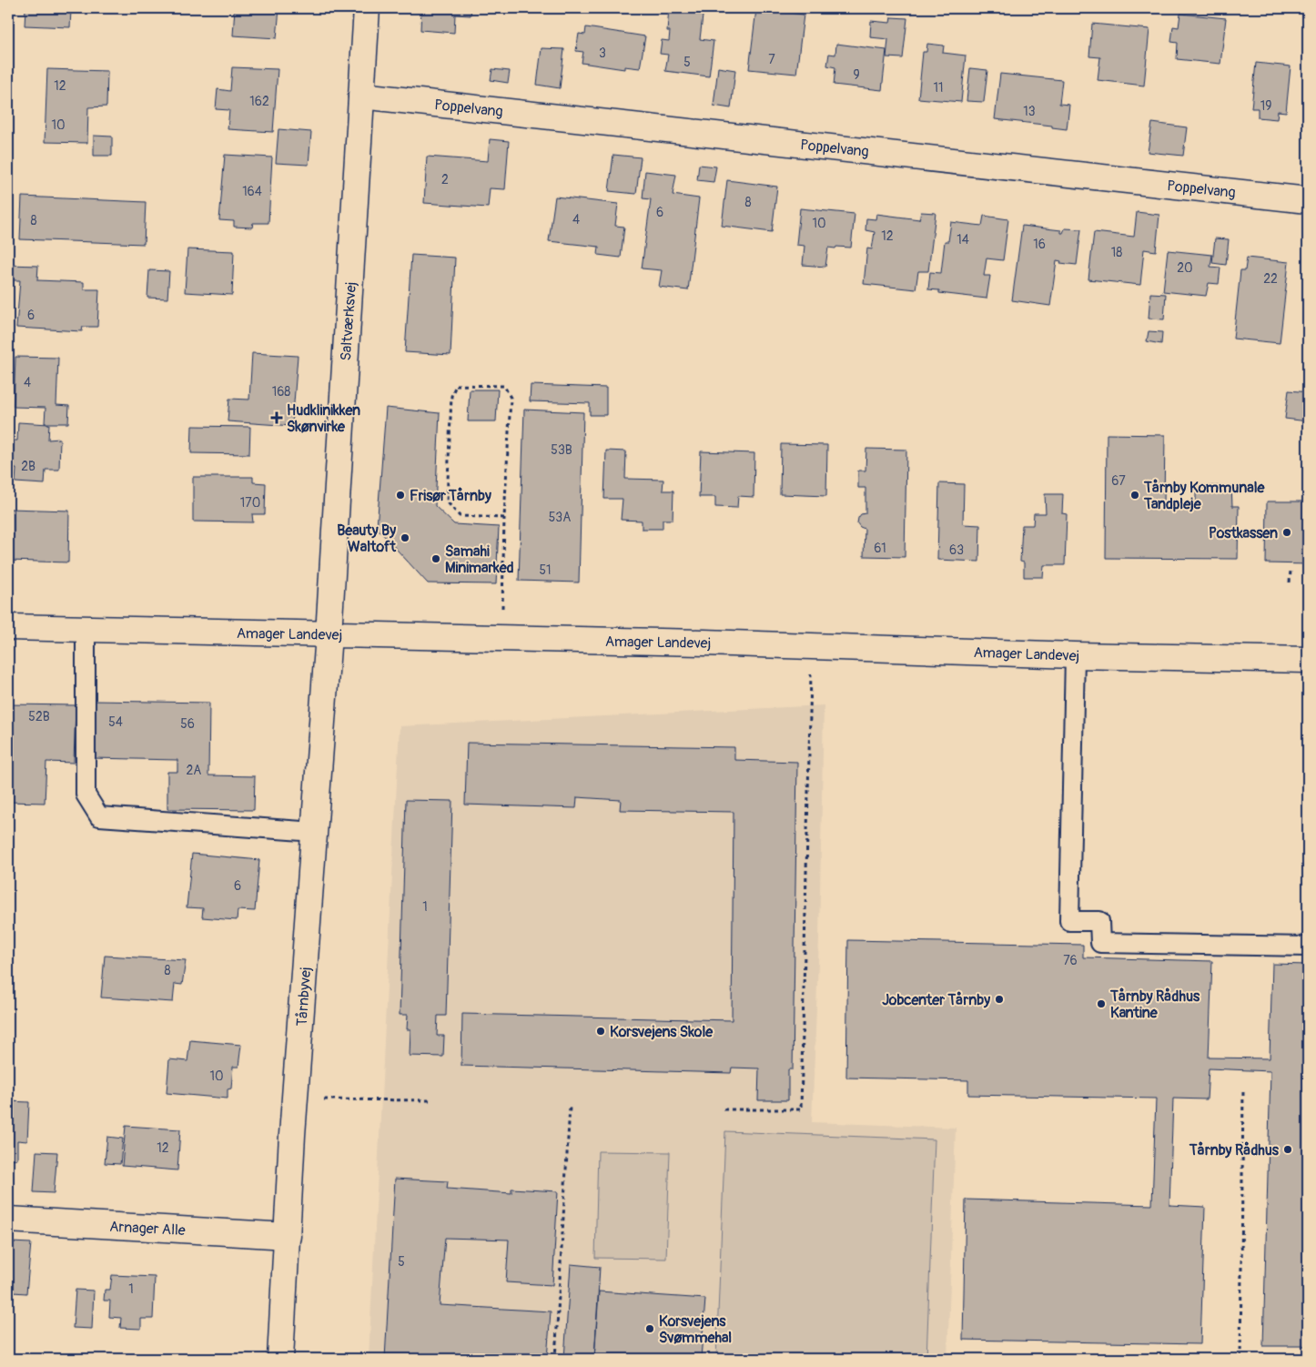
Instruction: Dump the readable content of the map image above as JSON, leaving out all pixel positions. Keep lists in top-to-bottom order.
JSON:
{
  "streets": {
    "street": [
      "Poppelvang",
      "Saltværksvej",
      "Amager Landevej",
      "Tårnbyvej",
      "Arnager Alle"
    ]
  },
  "crossings": [
    ["Poppelvang", "Saltværksvej"],
    ["Saltværksvej", "Amager Landevej"],
    ["Saltværksvej", "Tårnbyvej"],
    ["Amager Landevej", "Tårnbyvej"],
    ["Tårnbyvej", "Arnager Alle"]
  ],
  "places": {
    "health": ["Hudklinikken Skønvirke"],
    "other": [
      "Frisør Tårnby",
      "Tårnby Kommunale Tandpleje",
      "Postkassen",
      "Beauty By Waltoft",
      "Samahi Minimarked",
      "Jobcenter Tårnby",
      "Tårnby Rådhus Kantine",
      "Korsvejens Skole",
      "Tårnby Rådhus",
      "Korsvejens Svømmehal"
    ]
  },
  "house_numbers": [
    "3",
    "7",
    "5",
    "9",
    "12",
    "11",
    "162",
    "19",
    "13",
    "10",
    "2",
    "164",
    "8",
    "6",
    "4",
    "8",
    "10",
    "12",
    "14",
    "16",
    "18",
    "20",
    "22",
    "6",
    "4",
    "168",
    "53B",
    "2B",
    "67",
    "170",
    "53A",
    "61",
    "63",
    "51",
    "52B",
    "54",
    "56",
    "2A",
    "6",
    "1",
    "76",
    "8",
    "10",
    "12",
    "5",
    "1"
  ]
}
